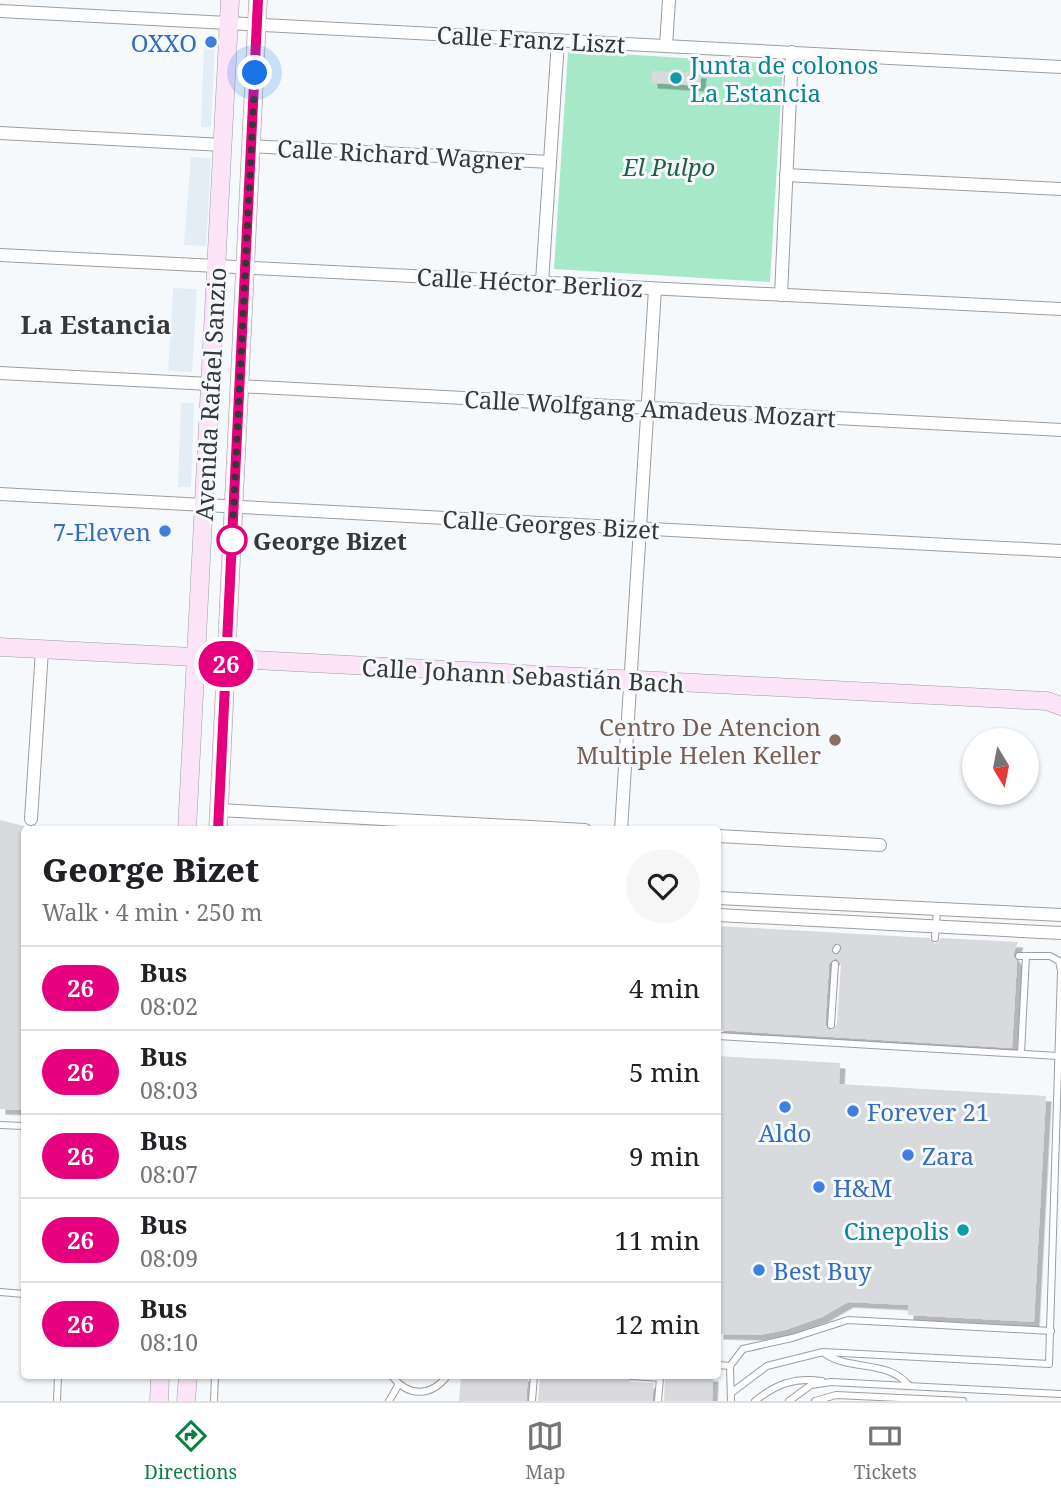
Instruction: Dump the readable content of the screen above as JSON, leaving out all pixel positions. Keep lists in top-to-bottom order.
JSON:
{
  "streets": {
    "main road": ["Avenida Rafael Sanzio", "Calle Johann Sebastián Bach"],
    "street": [
      "Calle Franz Liszt",
      "Calle Richard Wagner",
      "Calle Héctor Berlioz",
      "Calle Wolfgang Amadeus Mozart",
      "Calle Georges Bizet"
    ]
  },
  "crossings": [
    ["Calle Franz Liszt", "Avenida Rafael Sanzio"],
    ["Calle Richard Wagner", "Avenida Rafael Sanzio"],
    ["Calle Héctor Berlioz", "Avenida Rafael Sanzio"],
    ["Avenida Rafael Sanzio", "Calle Wolfgang Amadeus Mozart"],
    ["Avenida Rafael Sanzio", "Calle Georges Bizet"],
    ["Avenida Rafael Sanzio", "Calle Johann Sebastián Bach"]
  ],
  "districts": ["La Estancia"],
  "parks": ["El Pulpo"],
  "places": [
    "OXXO",
    "Junta de colonos La Estancia",
    "7-Eleven",
    "George Bizet",
    "Centro De Atencion Multiple Helen Keller",
    "Aldo",
    "Forever 21",
    "Zara",
    "H&M",
    "Cinepolis",
    "Best Buy"
  ],
  "lines": ["bus line 26"],
  "north": "bottom",
  "page": {
    "on_map": "26",
    "heading": ["George Bizet", "Walk · 4 min · 250 m"],
    "list": [
      {
        "mark": "26",
        "name": "Bus",
        "note": "08:02",
        "value": "4 min"
      },
      {
        "mark": "26",
        "name": "Bus",
        "note": "08:03",
        "value": "5 min"
      },
      {
        "mark": "26",
        "name": "Bus",
        "note": "08:07",
        "value": "9 min"
      },
      {
        "mark": "26",
        "name": "Bus",
        "note": "08:09",
        "value": "11 min"
      },
      {
        "mark": "26",
        "name": "Bus",
        "note": "08:10",
        "value": "12 min"
      }
    ],
    "tabs": ["Directions", "Map", "Tickets"]
  }
}
